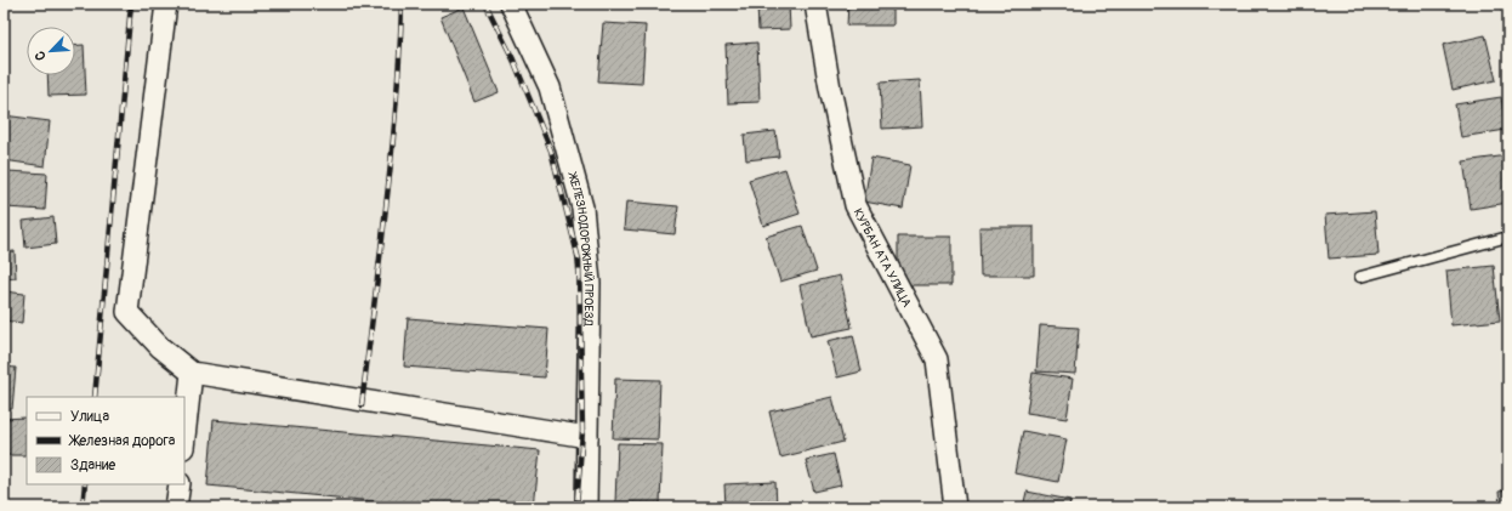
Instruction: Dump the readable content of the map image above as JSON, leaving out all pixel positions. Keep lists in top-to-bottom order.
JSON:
{
  "streets": {
    "street": ["ЖЕЛЕЗНОДОРОЖНЫЙ ПРОЕЗД", "КУРБАН АТА УЛИЦА"]
  },
  "legend": ["Улица", "Железная дорога", "Здание"],
  "north": "bottom left"
}
